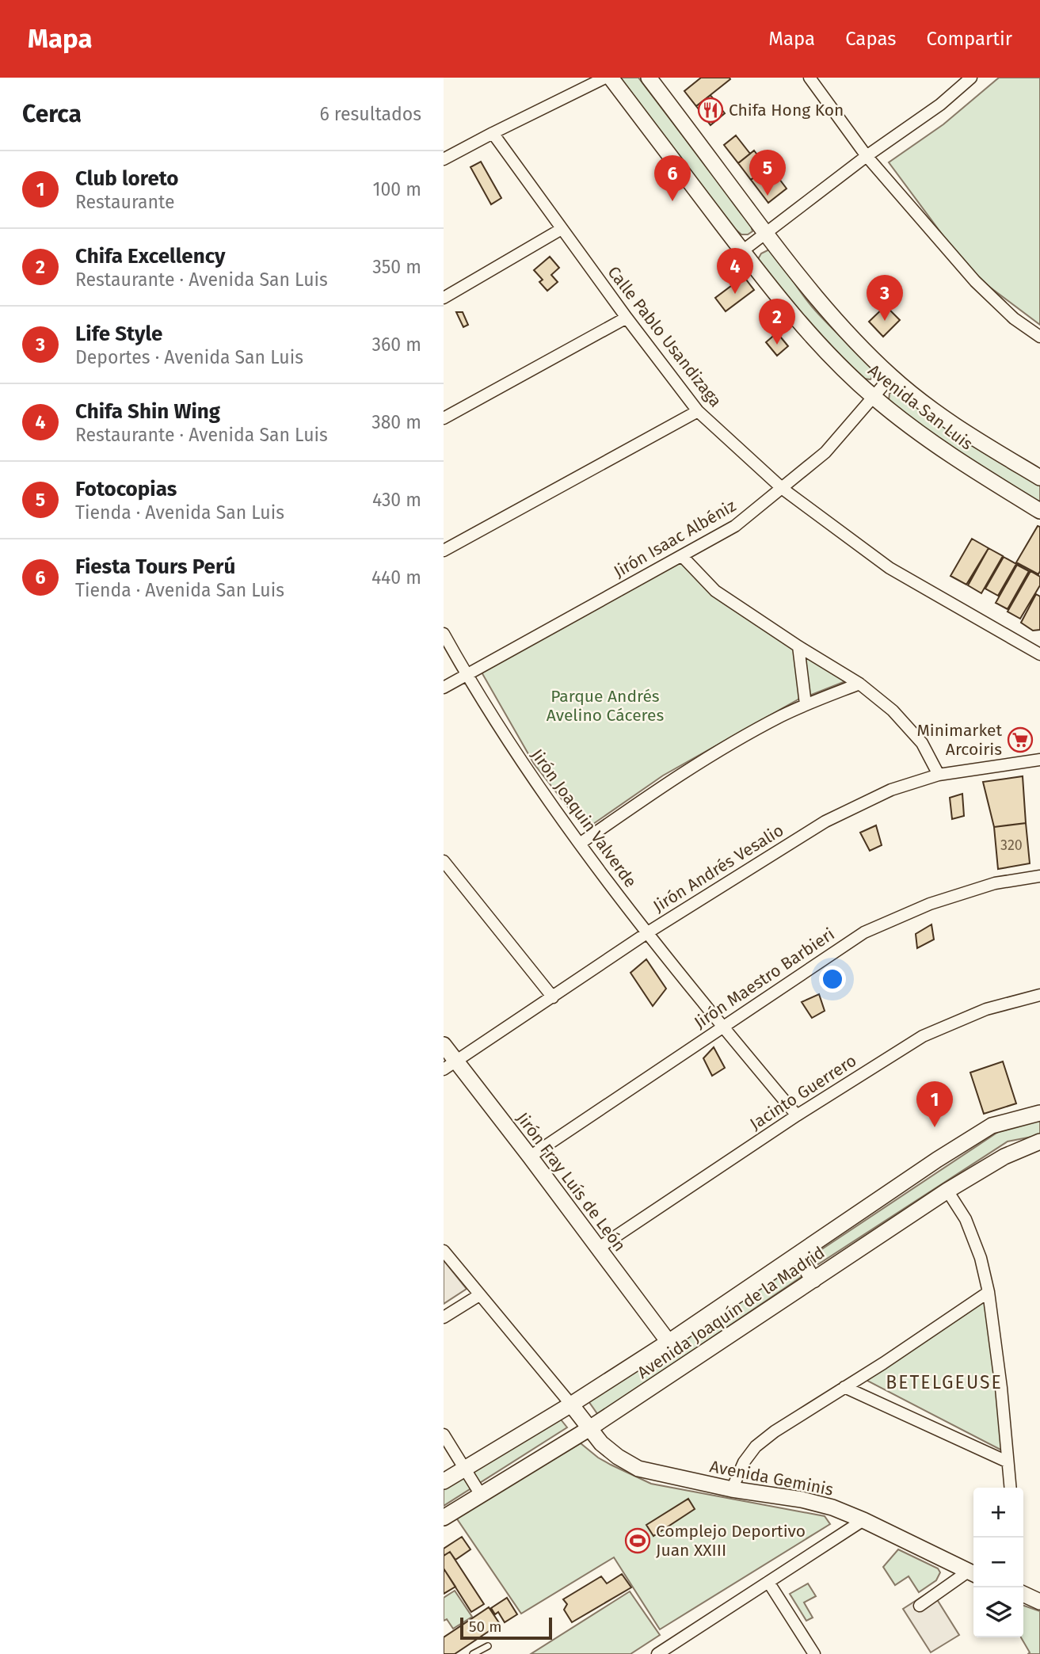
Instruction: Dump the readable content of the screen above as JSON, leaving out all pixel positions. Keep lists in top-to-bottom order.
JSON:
{
  "streets": {
    "street": [
      "Calle Pablo Usandizaga",
      "Avenida San Luis",
      "Jirón Isaac Albéniz",
      "Jirón Joaquin Valverde",
      "Jirón Andrés Vesalio",
      "Jirón Maestro Barbieri",
      "Jacinto Guerrero",
      "Jirón Fray Luís de León",
      "Avenida Joaquín de la Madrid",
      "Avenida Geminis"
    ]
  },
  "crossings": [
    ["Calle Pablo Usandizaga", "Jirón Isaac Albéniz"],
    ["Avenida San Luis", "Jirón Isaac Albéniz"],
    ["Jirón Isaac Albéniz", "Jirón Joaquin Valverde"],
    ["Jirón Joaquin Valverde", "Jirón Andrés Vesalio"],
    ["Jirón Joaquin Valverde", "Jirón Maestro Barbieri"],
    ["Jirón Joaquin Valverde", "Jacinto Guerrero"],
    ["Jirón Andrés Vesalio", "Jirón Fray Luís de León"],
    ["Jirón Maestro Barbieri", "Jirón Fray Luís de León"],
    ["Jacinto Guerrero", "Jirón Fray Luís de León"],
    ["Jirón Fray Luís de León", "Avenida Joaquín de la Madrid"],
    ["Avenida Joaquín de la Madrid", "Avenida Geminis"]
  ],
  "districts": ["BETELGEUSE"],
  "parks": ["Parque Andrés Avelino Cáceres"],
  "places": {
    "restaurant": ["Chifa Hong Kon"],
    "supermarket": ["Minimarket Arcoiris"],
    "sports": ["Complejo Deportivo Juan XXIII"]
  },
  "house_numbers": ["320"],
  "scale_bar": "50 m",
  "page": {
    "header": "Mapa",
    "nav": ["Mapa", "Capas", "Compartir"],
    "heading": ["Cerca", "6 resultados"],
    "list": [
      {
        "mark": "1",
        "name": "Club loreto",
        "note": "Restaurante",
        "value": "100 m"
      },
      {
        "mark": "2",
        "name": "Chifa Excellency",
        "note": "Restaurante · Avenida San Luis",
        "value": "350 m"
      },
      {
        "mark": "3",
        "name": "Life Style",
        "note": "Deportes · Avenida San Luis",
        "value": "360 m"
      },
      {
        "mark": "4",
        "name": "Chifa Shin Wing",
        "note": "Restaurante · Avenida San Luis",
        "value": "380 m"
      },
      {
        "mark": "5",
        "name": "Fotocopias",
        "note": "Tienda · Avenida San Luis",
        "value": "430 m"
      },
      {
        "mark": "6",
        "name": "Fiesta Tours Perú",
        "note": "Tienda · Avenida San Luis",
        "value": "440 m"
      }
    ],
    "pins": [
      "5",
      "6",
      "4",
      "3",
      "2",
      "1"
    ],
    "map_buttons": ["+", "−"],
    "scale": "50 m"
  }
}
